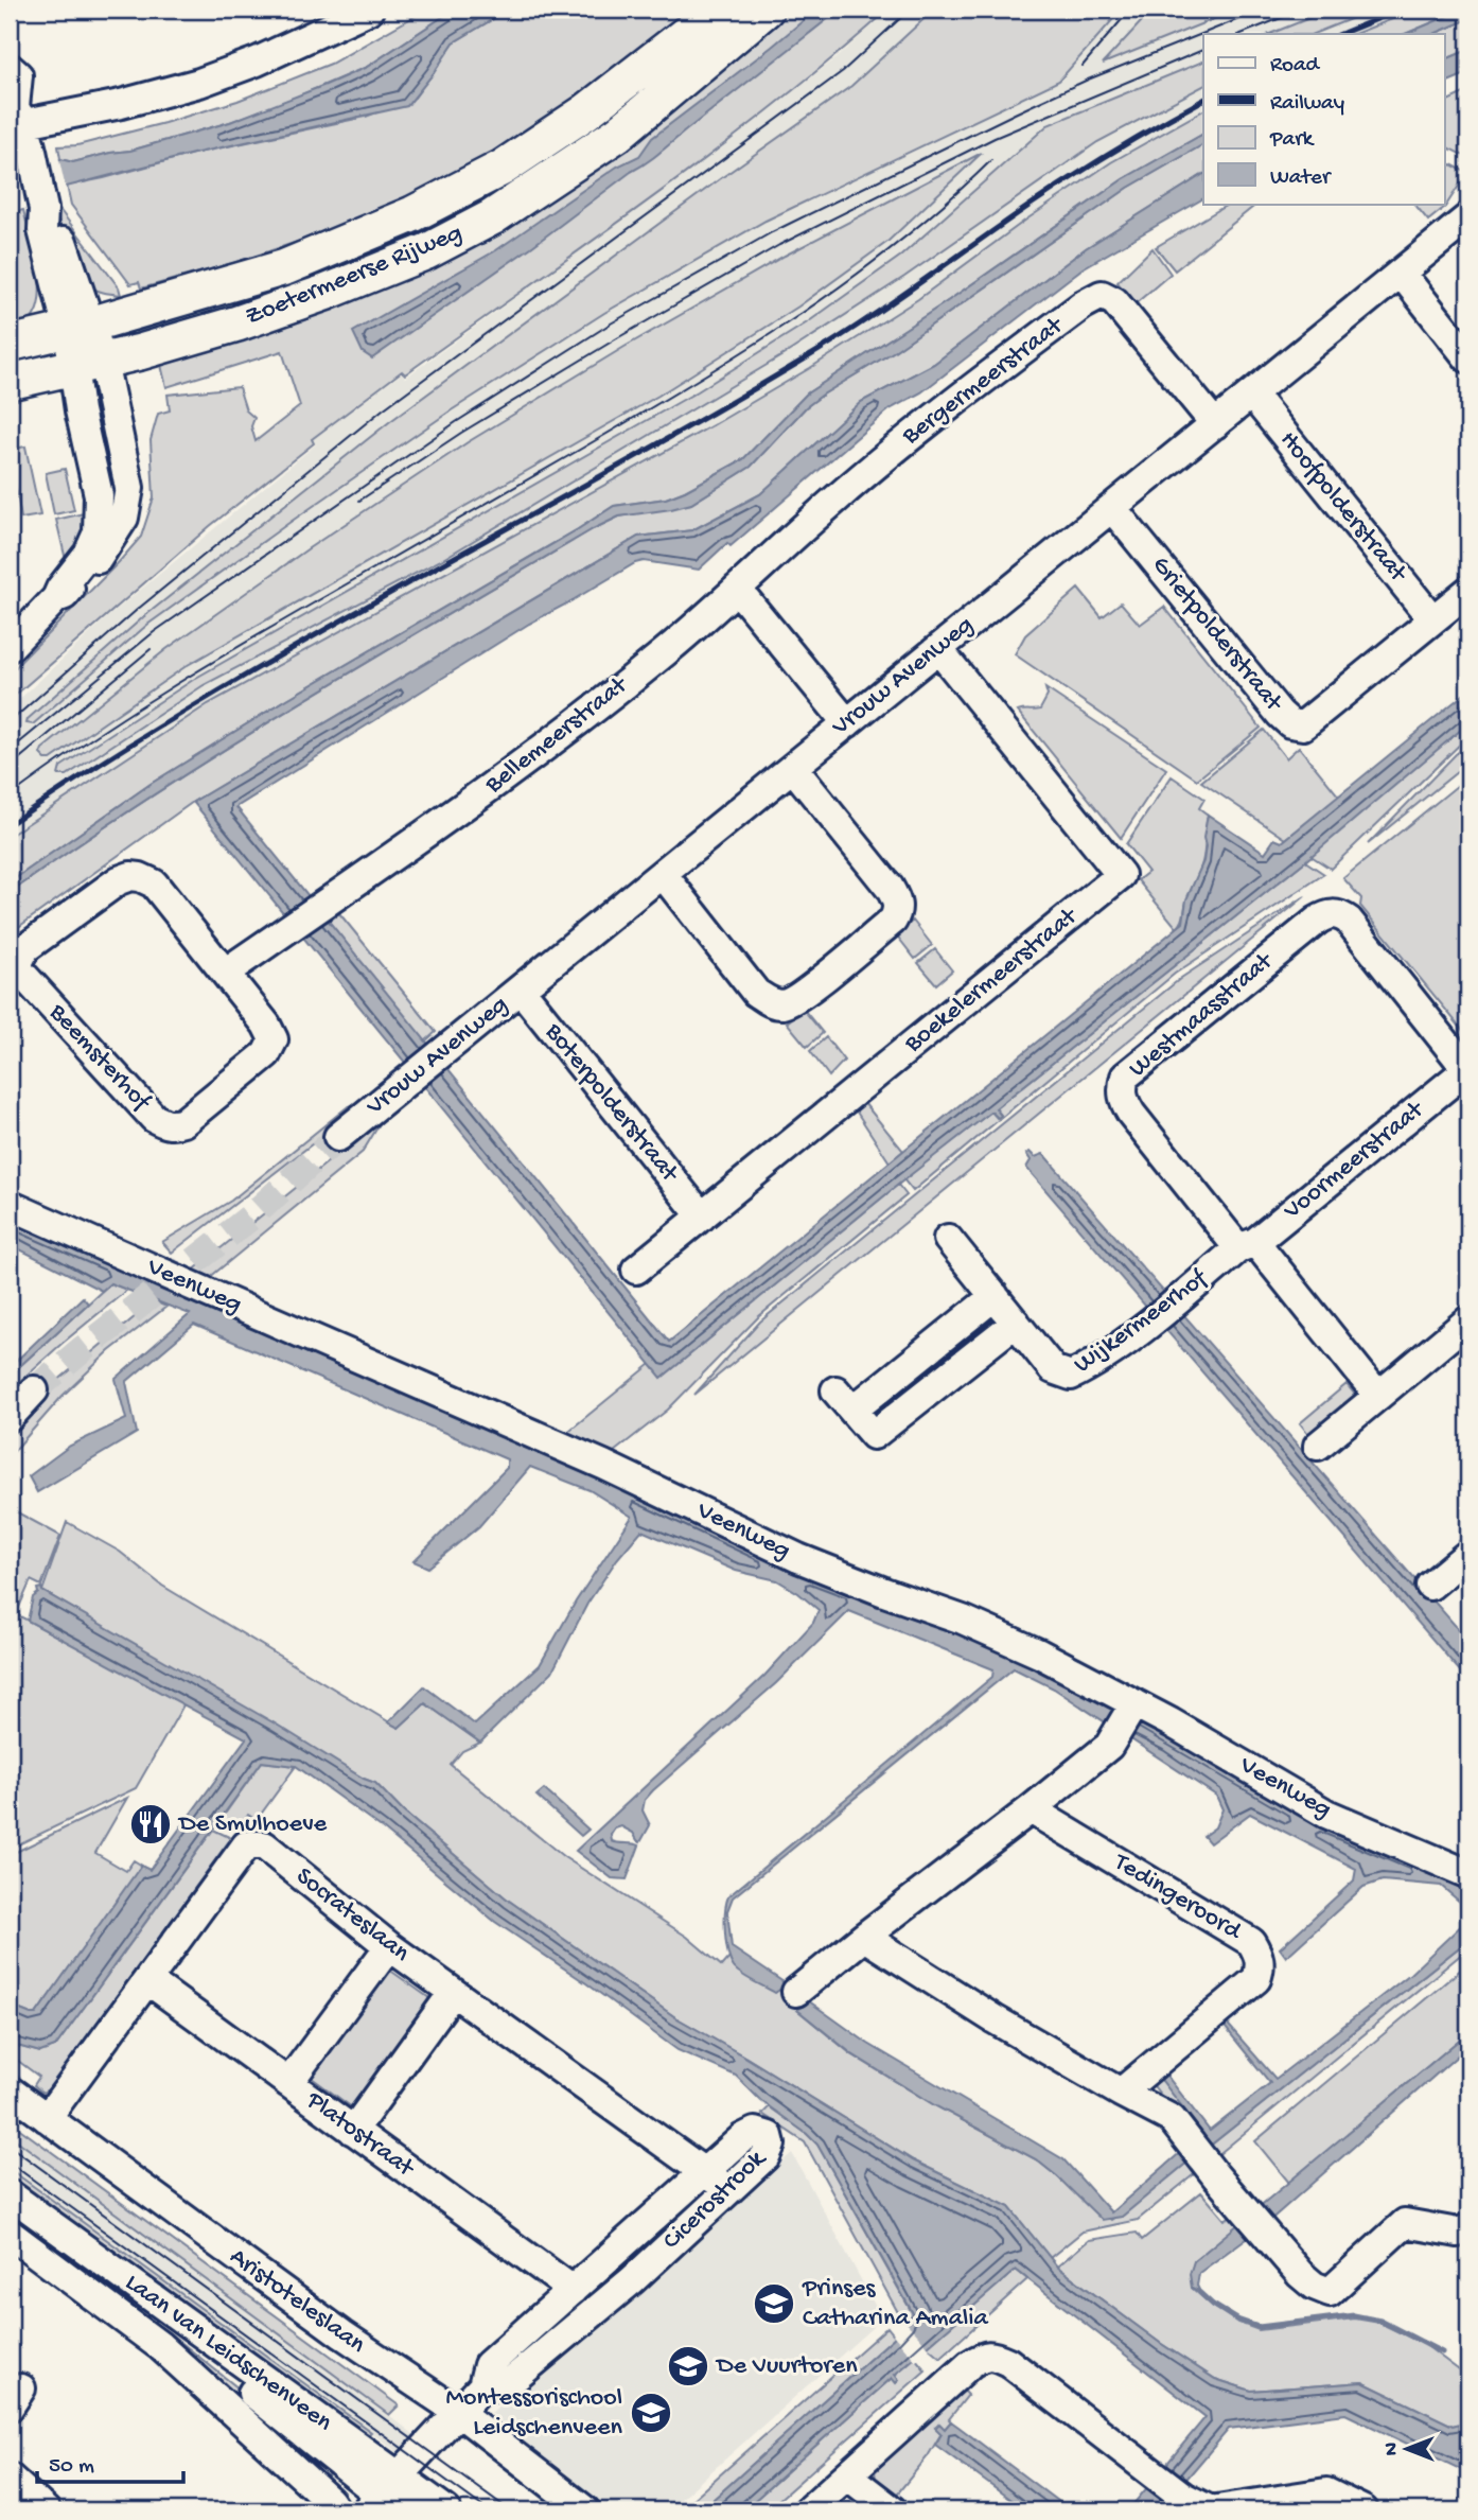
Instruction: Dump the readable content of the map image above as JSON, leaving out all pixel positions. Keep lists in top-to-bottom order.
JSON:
{
  "streets": {
    "main road": ["Zoetermeerse Rijweg"],
    "street": [
      "Bergermeerstraat",
      "Hoofpolderstraat",
      "Grietpolderstraat",
      "Vrouw Avenweg",
      "Bellemeerstraat",
      "Boekelermeerstraat",
      "Westmaasstraat",
      "Beemsterhof",
      "Boterpolderstraat",
      "Voormeerstraat",
      "Veenweg",
      "Wijkermeerhof",
      "Tedingeroord",
      "Socrateslaan",
      "Platostraat",
      "Cicerostrook",
      "Aristoteleslaan",
      "Laan van Leidschenveen"
    ]
  },
  "crossings": [
    ["Bergermeerstraat", "Vrouw Avenweg"],
    ["Bergermeerstraat", "Bellemeerstraat"],
    ["Hoofpolderstraat", "Grietpolderstraat"],
    ["Hoofpolderstraat", "Vrouw Avenweg"],
    ["Grietpolderstraat", "Vrouw Avenweg"],
    ["Vrouw Avenweg", "Boekelermeerstraat"],
    ["Vrouw Avenweg", "Boterpolderstraat"],
    ["Bellemeerstraat", "Beemsterhof"],
    ["Boekelermeerstraat", "Boterpolderstraat"],
    ["Westmaasstraat", "Voormeerstraat"],
    ["Westmaasstraat", "Wijkermeerhof"],
    ["Voormeerstraat", "Wijkermeerhof"],
    ["Socrateslaan", "Platostraat"],
    ["Socrateslaan", "Cicerostrook"],
    ["Socrateslaan", "Aristoteleslaan"],
    ["Platostraat", "Cicerostrook"],
    ["Cicerostrook", "Aristoteleslaan"],
    ["Cicerostrook", "Laan van Leidschenveen"]
  ],
  "places": {
    "restaurant": ["De Smulhoeve"],
    "school or university": ["Prinses Catharina Amalia", "De Vuurtoren", "Montessorischool Leidschenveen"]
  },
  "legend": [
    "Road",
    "Railway",
    "Park",
    "Water"
  ],
  "scale_bar": "50 m",
  "north": "left"
}
